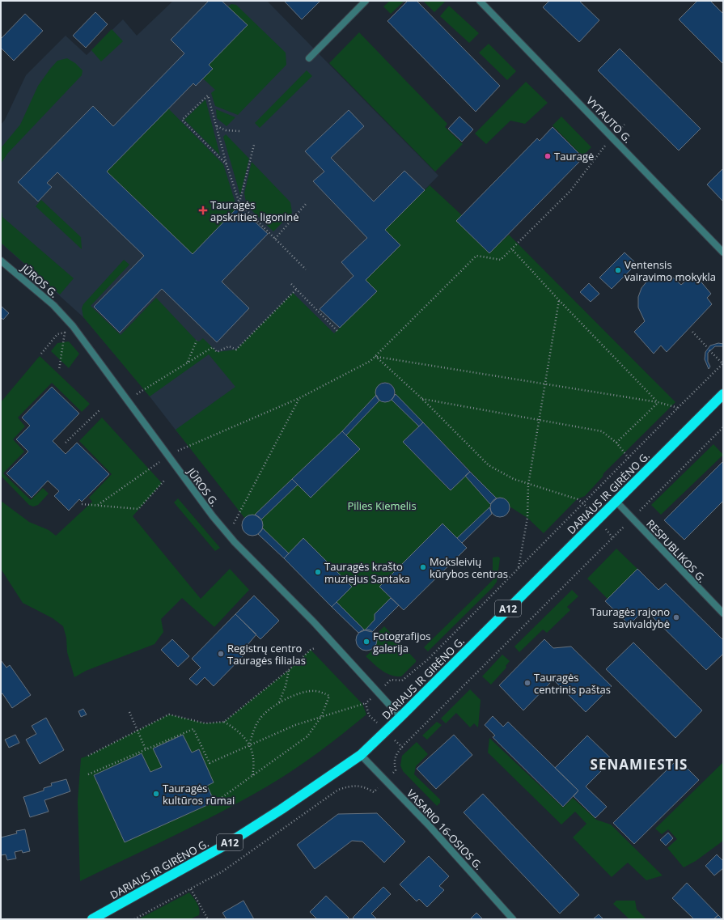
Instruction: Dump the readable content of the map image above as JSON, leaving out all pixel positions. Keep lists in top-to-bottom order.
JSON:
{
  "streets": {
    "highway": ["DARIAUS IR GIRĖNO G.", "A12"],
    "street": [
      "VYTAUTO G.",
      "JŪROS G.",
      "RESPUBLIKOS G.",
      "VASARIO 16-OSIOS G."
    ]
  },
  "crossings": [
    ["JŪROS G.", "DARIAUS IR GIRĖNO G."],
    ["DARIAUS IR GIRĖNO G.", "RESPUBLIKOS G."],
    ["DARIAUS IR GIRĖNO G.", "VASARIO 16-OSIOS G."]
  ],
  "districts": ["SENAMIESTIS"],
  "parks": ["Pilies Kiemelis"],
  "places": {
    "other": [
      "Tauragė",
      "Ventensis vairavimo mokykla",
      "Moksleivių kūrybos centras",
      "Tauragės krašto muziejus Santaka",
      "Tauragės rajono savivaldybė",
      "Fotografijos galerija",
      "Registrų centro Tauragės filialas",
      "Tauragės centrinis paštas",
      "Tauragės kultūros rūmai"
    ],
    "health": ["Tauragės apskrities ligoninė"]
  }
}
